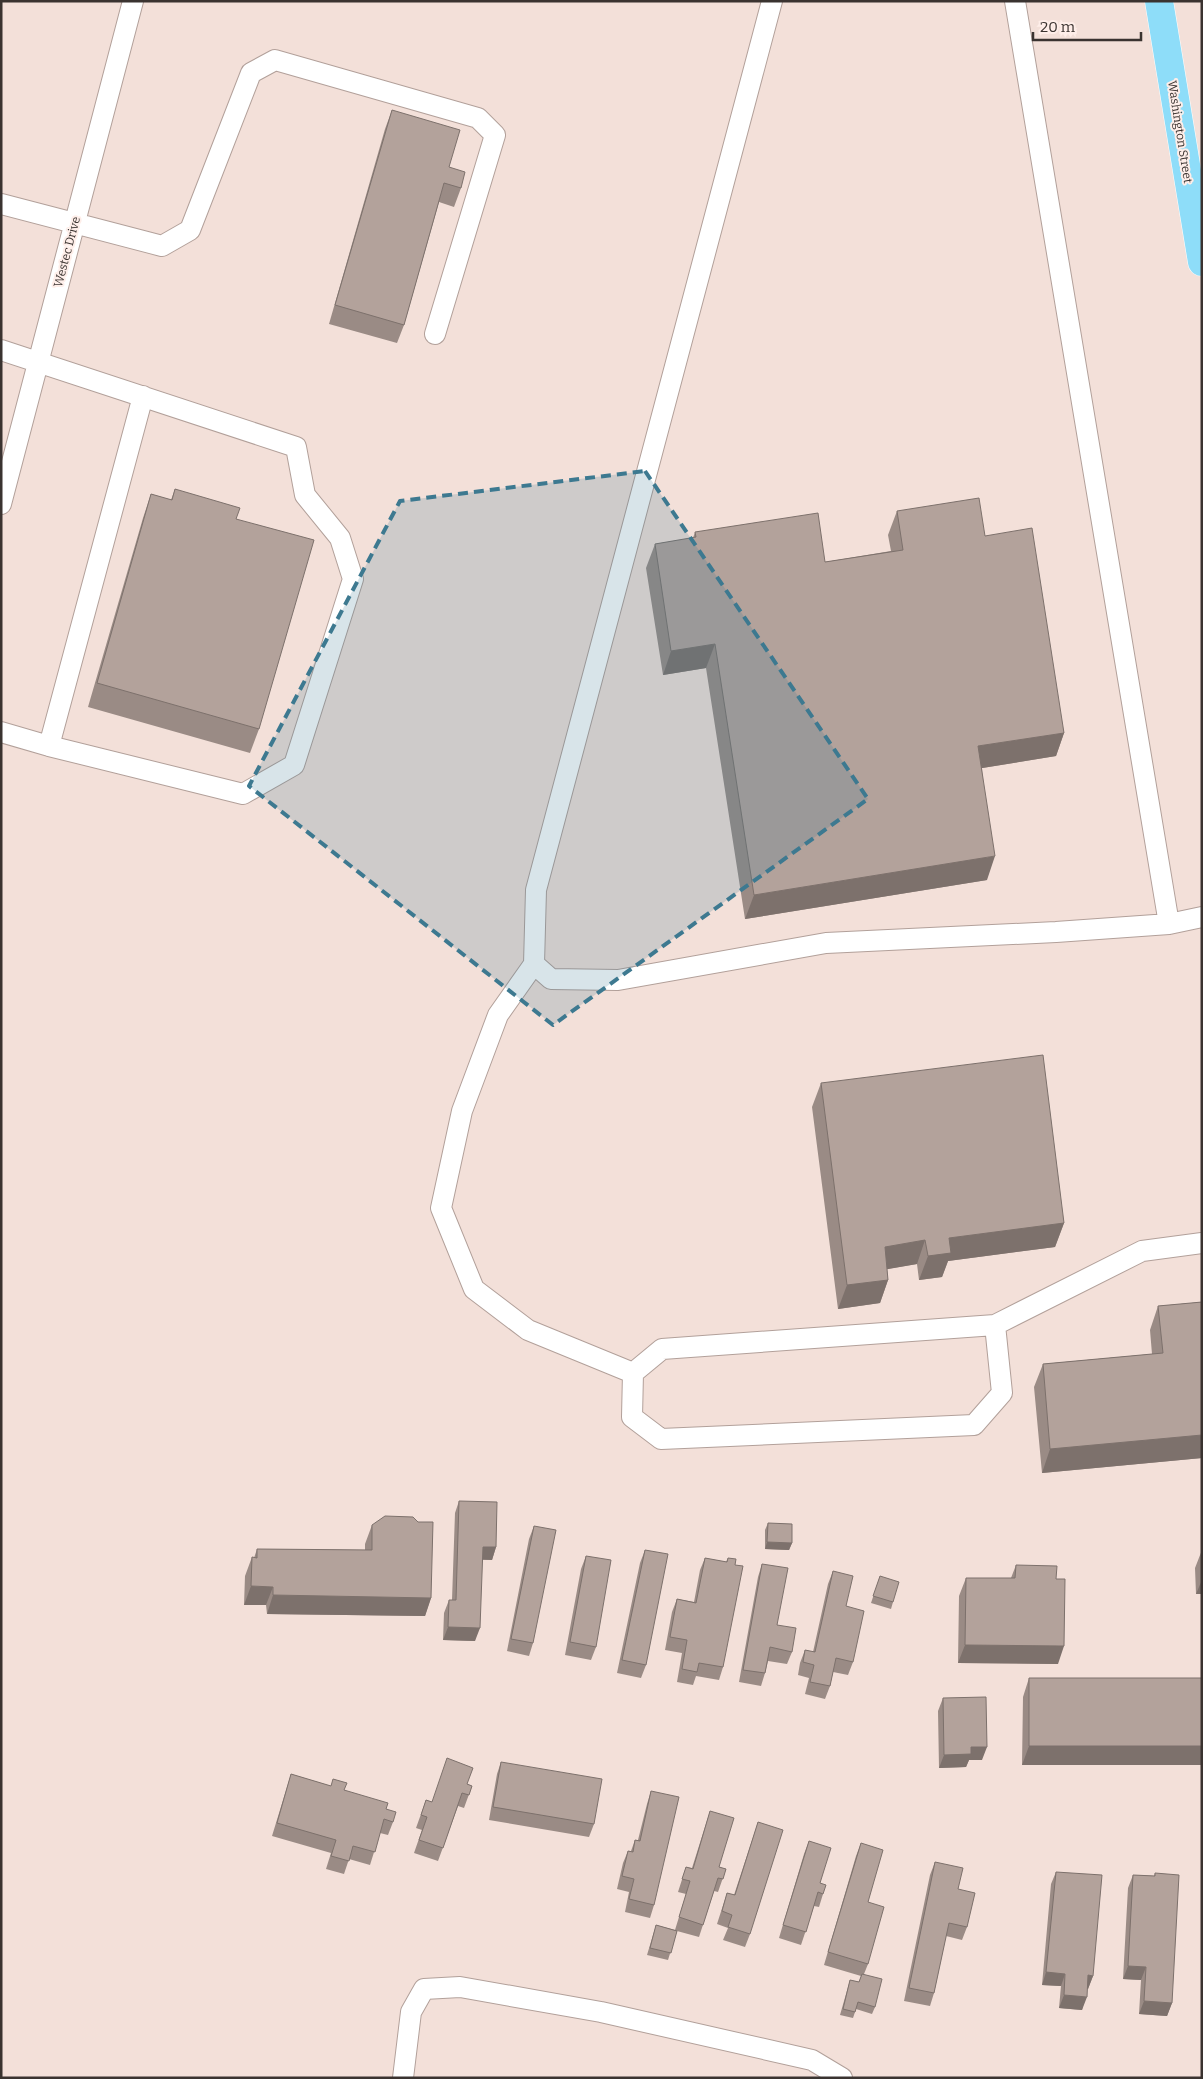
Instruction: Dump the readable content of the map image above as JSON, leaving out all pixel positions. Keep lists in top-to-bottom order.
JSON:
{
  "streets": {
    "main road": ["Washington Street"],
    "lane": ["Westec Drive"]
  },
  "scale_bar": "20 m"
}
